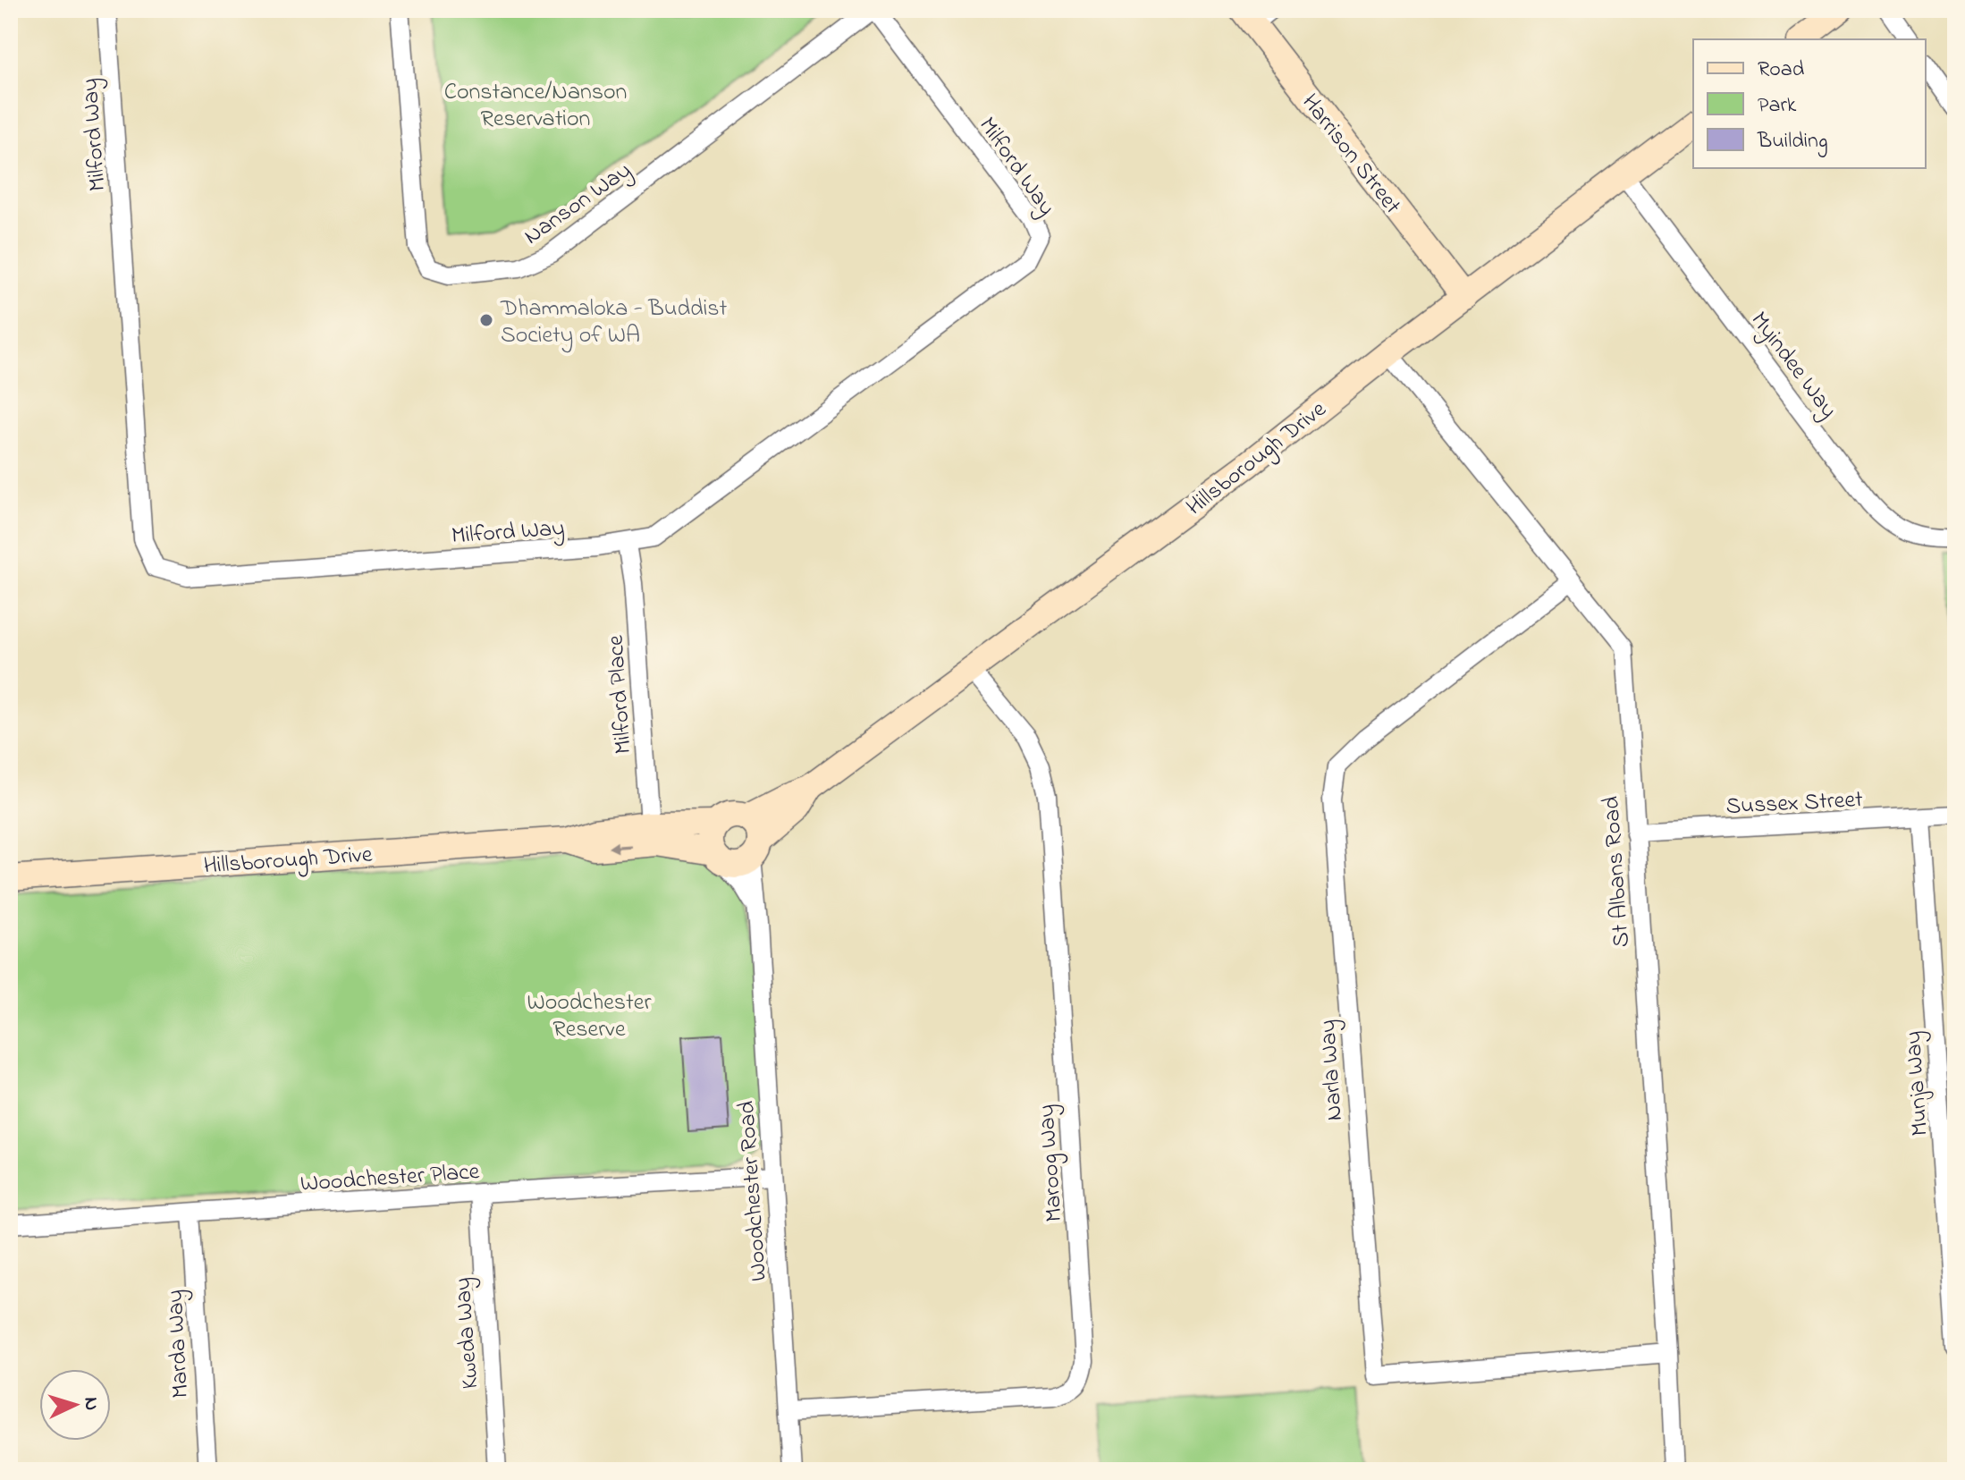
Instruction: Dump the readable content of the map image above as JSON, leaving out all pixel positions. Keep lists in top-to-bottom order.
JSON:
{
  "streets": {
    "street": [
      "Milford Way",
      "Harrison Street",
      "Nanson Way",
      "Myindee Way",
      "Hillsborough Drive",
      "Milford Place",
      "Sussex Street",
      "St Albans Road",
      "Narla Way",
      "Munja Way",
      "Maroog Way",
      "Woodchester Place",
      "Woodchester Road",
      "Kweda Way",
      "Marda Way"
    ]
  },
  "crossings": [
    ["Milford Way", "Nanson Way"],
    ["Milford Way", "Milford Place"],
    ["Harrison Street", "Hillsborough Drive"],
    ["Myindee Way", "Hillsborough Drive"],
    ["Hillsborough Drive", "Milford Place"],
    ["Hillsborough Drive", "St Albans Road"],
    ["Hillsborough Drive", "Maroog Way"],
    ["Hillsborough Drive", "Woodchester Road"],
    ["Sussex Street", "St Albans Road"],
    ["Sussex Street", "Munja Way"],
    ["St Albans Road", "Narla Way"],
    ["Maroog Way", "Woodchester Road"],
    ["Woodchester Place", "Woodchester Road"],
    ["Woodchester Place", "Kweda Way"],
    ["Woodchester Place", "Marda Way"]
  ],
  "parks": ["Constance/Nanson Reservation", "Woodchester Reserve"],
  "places": ["Dhammaloka - Buddist Society of WA"],
  "legend": ["Road", "Park", "Building"],
  "north": "right"
}
